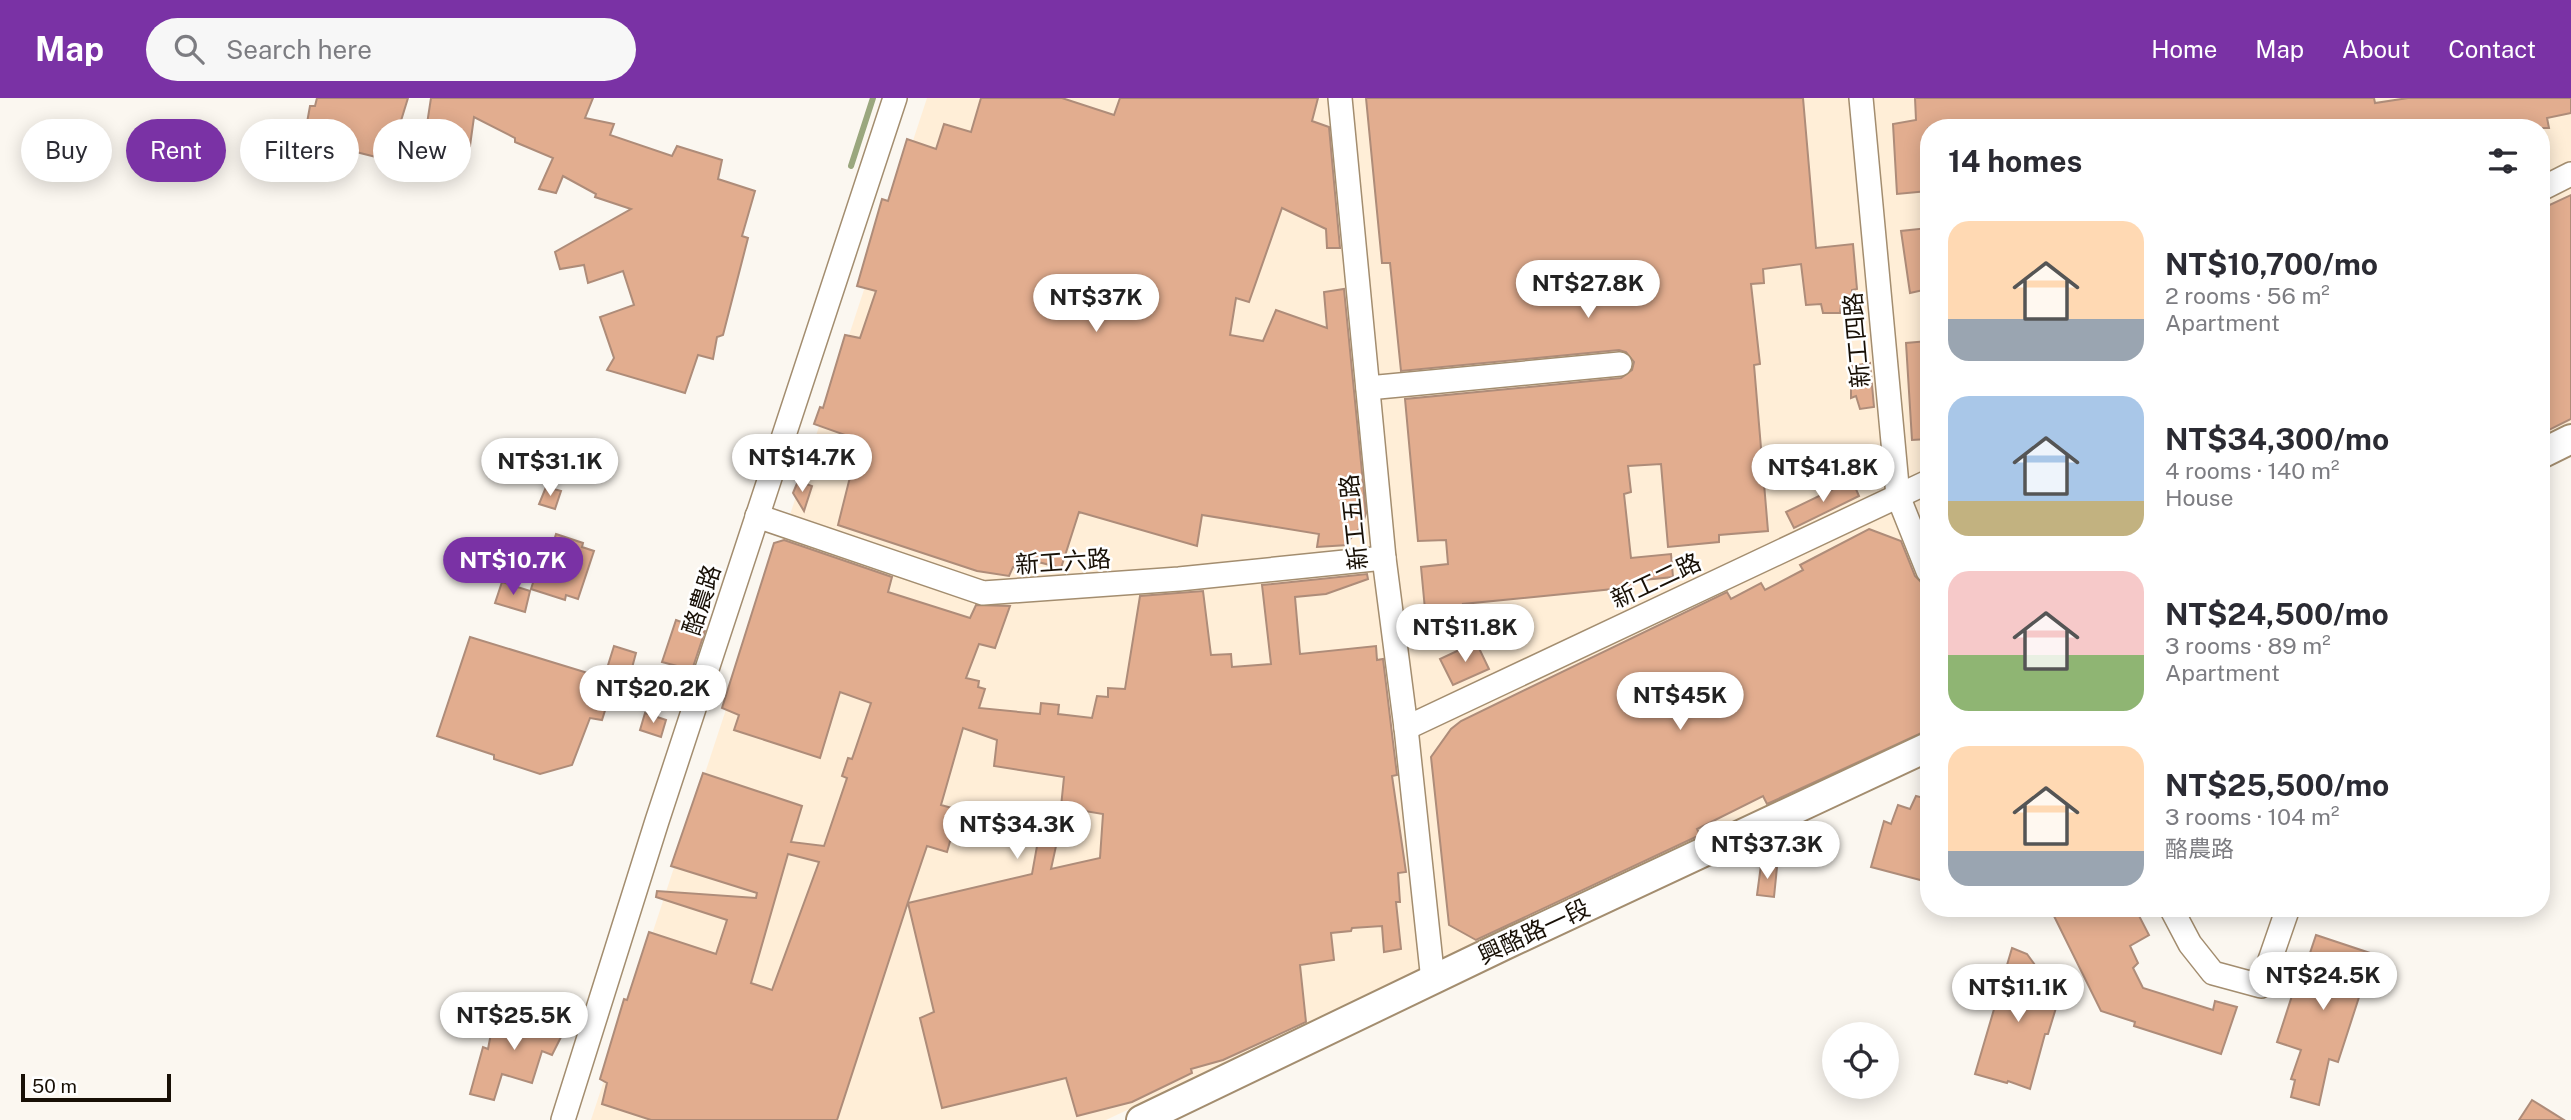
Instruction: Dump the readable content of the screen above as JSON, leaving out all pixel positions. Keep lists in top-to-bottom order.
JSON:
{
  "streets": {
    "street": [
      "新工四路",
      "新工五路",
      "新工六路",
      "新工二路",
      "酪農路",
      "興酪路一段"
    ]
  },
  "crossings": [
    ["新工四路", "新工二路"],
    ["新工五路", "新工六路"],
    ["新工五路", "新工二路"],
    ["新工五路", "興酪路一段"],
    ["新工六路", "酪農路"]
  ],
  "scale_bar": "50 m",
  "page": {
    "header": "Map",
    "search": "Search here",
    "nav": [
      "Home",
      "Map",
      "About",
      "Contact"
    ],
    "chip": [
      "Buy",
      "Rent",
      "Filters",
      "New"
    ],
    "heading": "14 homes",
    "list": [
      {
        "name": "NT$10,700/mo",
        "note": "2 rooms · 56 m² · Apartment"
      },
      {
        "name": "NT$34,300/mo",
        "note": "4 rooms · 140 m² · House"
      },
      {
        "name": "NT$24,500/mo",
        "note": "3 rooms · 89 m² · Apartment"
      },
      {
        "name": "NT$25,500/mo",
        "note": "3 rooms · 104 m² · 酪農路"
      }
    ],
    "price": [
      "NT$27.8K",
      "NT$37K",
      "NT$14.7K",
      "NT$31.1K",
      "NT$41.8K",
      "NT$10.7K",
      "NT$11.8K",
      "NT$20.2K",
      "NT$45K",
      "NT$34.3K",
      "NT$37.3K",
      "NT$24.5K",
      "NT$11.1K",
      "NT$25.5K"
    ],
    "scale": "50 m"
  }
}
